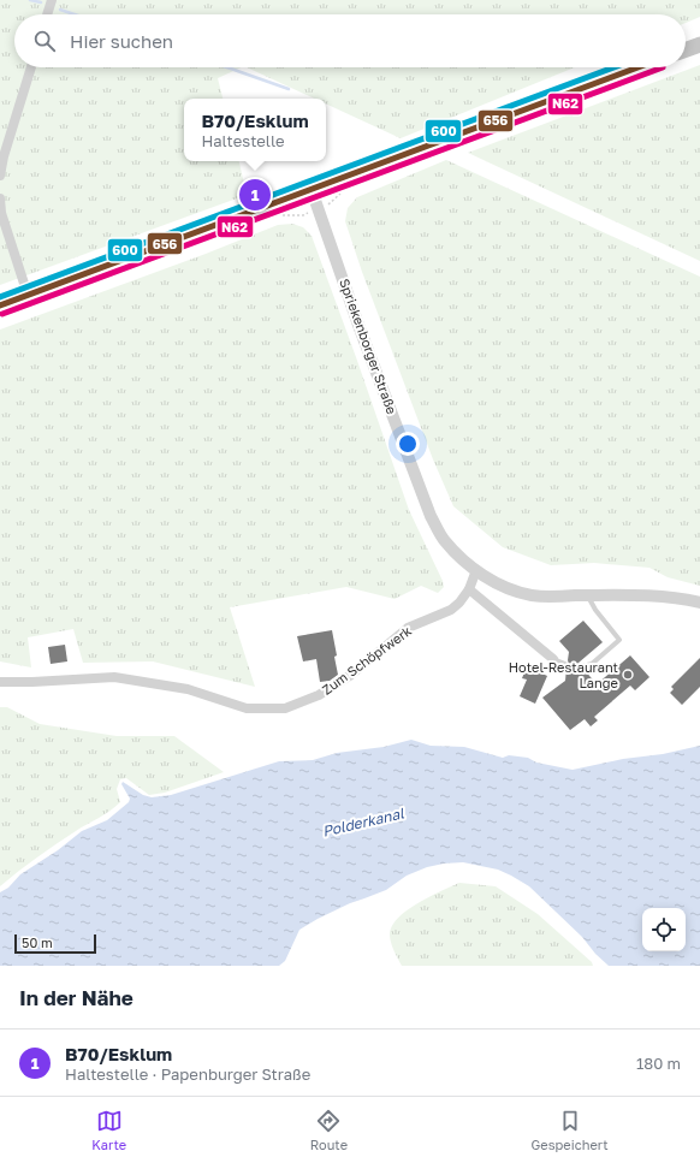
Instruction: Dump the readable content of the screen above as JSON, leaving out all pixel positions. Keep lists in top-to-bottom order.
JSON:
{
  "streets": {
    "street": ["Spriekenborger Straße", "Zum Schöpfwerk"]
  },
  "crossings": [
    ["Spriekenborger Straße", "Zum Schöpfwerk"]
  ],
  "water": ["Polderkanal"],
  "places": ["Hotel-Restaurant Lange"],
  "lines": ["transit line 656", "transit line N62", "transit line 600"],
  "scale_bar": "50 m",
  "page": {
    "search": "Hier suchen",
    "popup": ["B70/Esklum", "Haltestelle"],
    "pins": "1",
    "scale": "50 m",
    "heading": "In der Nähe",
    "list": [
      {
        "mark": "1",
        "name": "B70/Esklum",
        "note": "Haltestelle · Papenburger Straße",
        "value": "180 m"
      }
    ],
    "nav": ["Karte", "Route", "Gespeichert"]
  }
}
